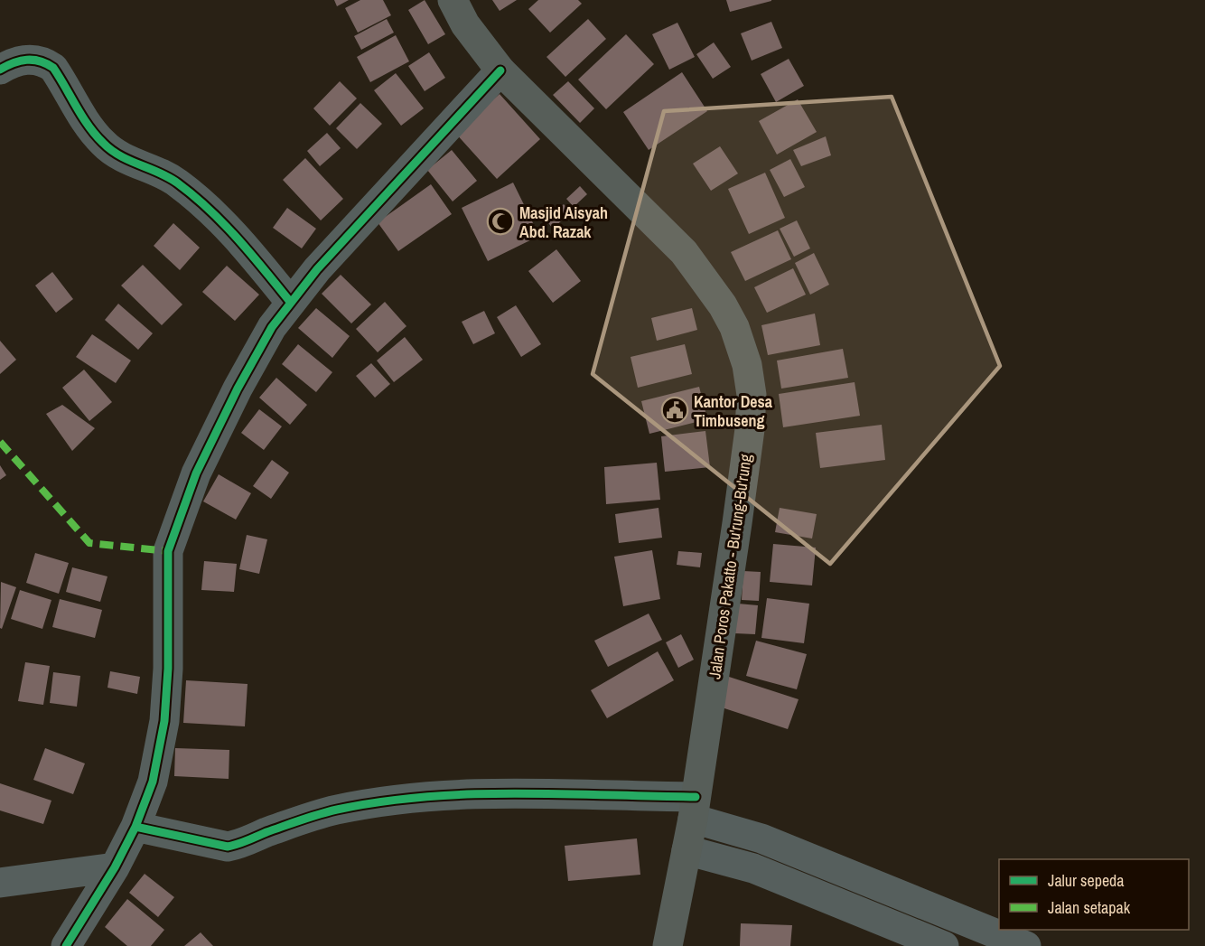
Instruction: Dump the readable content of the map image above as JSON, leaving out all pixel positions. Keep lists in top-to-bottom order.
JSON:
{
  "streets": {
    "main road": ["Jalan Poros Pakatto - Bu'rung-Bu'rung"]
  },
  "places": {
    "mosque": ["Masjid Aisyah Abd. Razak"],
    "public building": ["Kantor Desa Timbuseng"]
  },
  "legend": ["Jalur sepeda", "Jalan setapak"]
}
